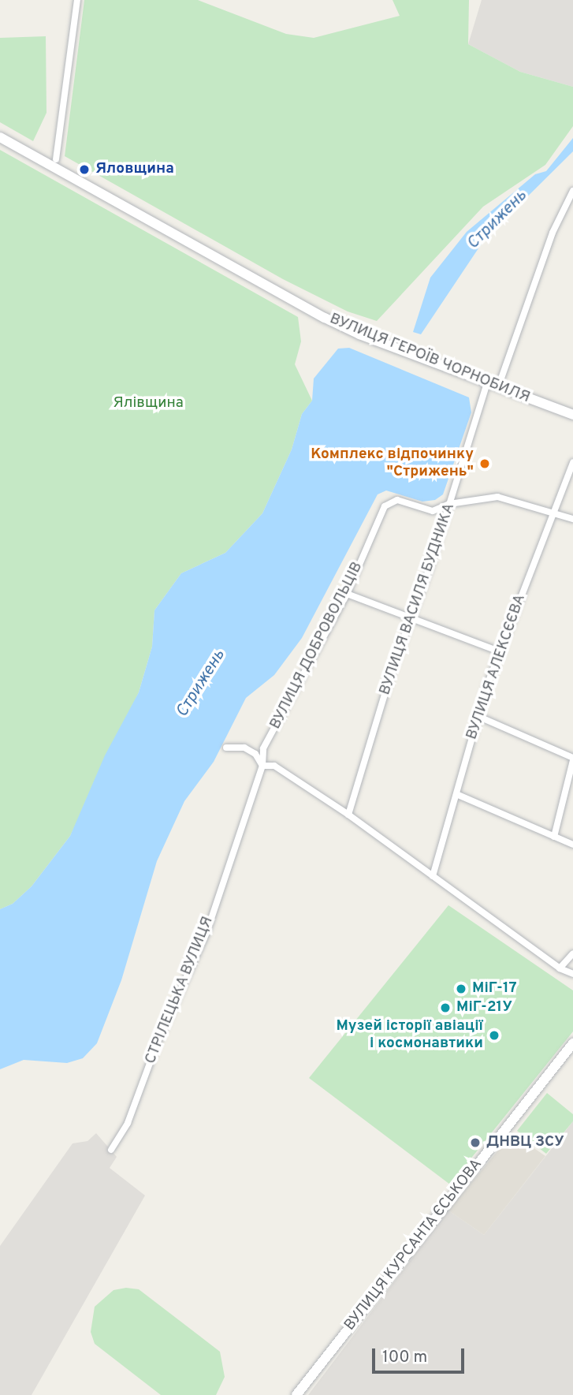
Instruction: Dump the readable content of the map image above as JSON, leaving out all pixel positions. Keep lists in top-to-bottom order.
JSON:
{
  "streets": {
    "main road": ["ВУЛИЦЯ ГЕРОЇВ ЧОРНОБИЛЯ", "ВУЛИЦЯ КУРСАНТА ЄСЬКОВА"],
    "street": [
      "ВУЛИЦЯ ВАСИЛЯ БУДНИКА",
      "ВУЛИЦЯ ДОБРОВОЛЬЦІВ",
      "ВУЛИЦЯ АЛЕКСЄЄВА",
      "СТРІЛЕЦЬКА ВУЛИЦЯ"
    ]
  },
  "crossings": [
    ["ВУЛИЦЯ ГЕРОЇВ ЧОРНОБИЛЯ", "ВУЛИЦЯ ВАСИЛЯ БУДНИКА"],
    ["ВУЛИЦЯ ВАСИЛЯ БУДНИКА", "ВУЛИЦЯ ДОБРОВОЛЬЦІВ"],
    ["ВУЛИЦЯ ДОБРОВОЛЬЦІВ", "ВУЛИЦЯ АЛЕКСЄЄВА"],
    ["ВУЛИЦЯ ДОБРОВОЛЬЦІВ", "СТРІЛЕЦЬКА ВУЛИЦЯ"]
  ],
  "water": ["Стрижень"],
  "parks": ["Ялівщина"],
  "places": [
    "Яловщина",
    "Комплекс відпочинку \"Стрижень\"",
    "МіГ-17",
    "МіГ-21У",
    "Музей історії авіації і космонавтики",
    "ДНВЦ ЗСУ"
  ],
  "scale_bar": "100 m"
}
